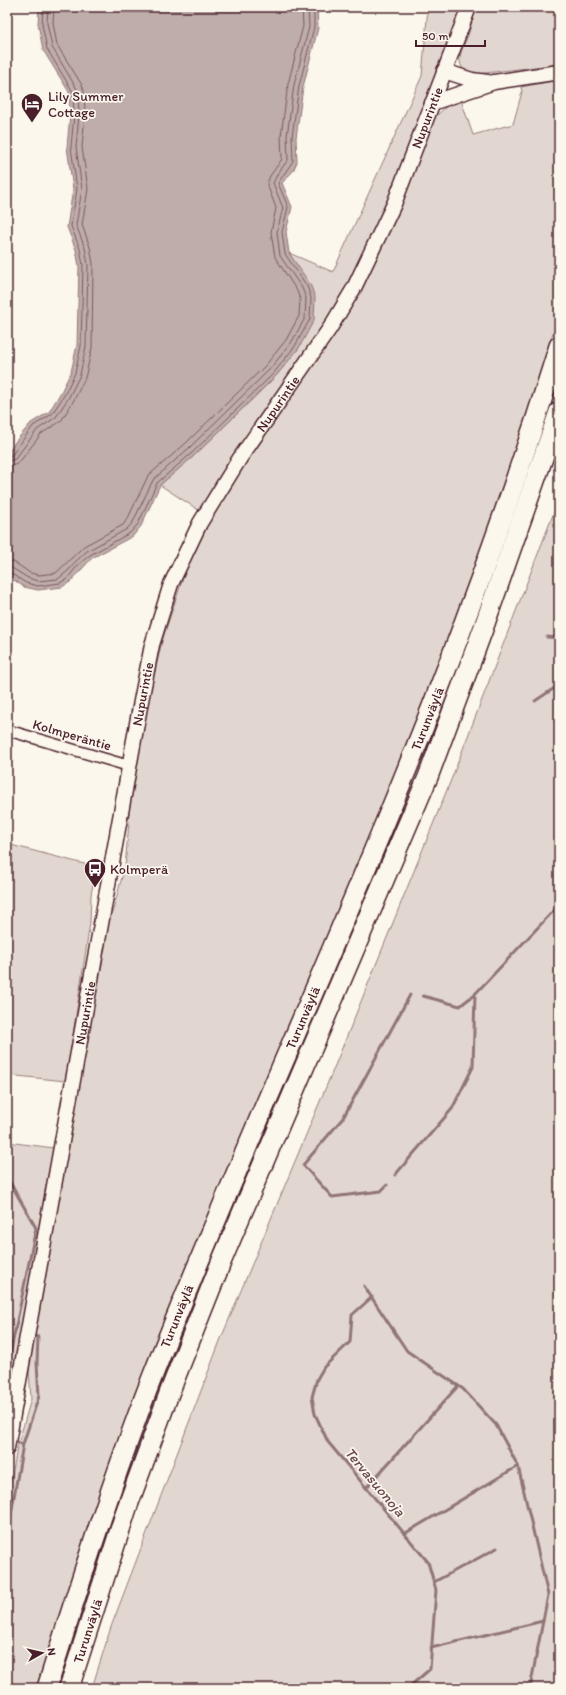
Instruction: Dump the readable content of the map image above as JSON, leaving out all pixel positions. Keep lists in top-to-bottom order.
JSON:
{
  "streets": {
    "highway": ["Turunväylä"],
    "main road": ["Nupurintie"],
    "street": ["Kolmperäntie"]
  },
  "crossings": [
    ["Nupurintie", "Kolmperäntie"]
  ],
  "water": ["Tervasuonoja"],
  "places": {
    "hotel": ["Lily Summer Cottage"],
    "bus stop": ["Kolmperä"]
  },
  "scale_bar": "50 m",
  "north": "right"
}
